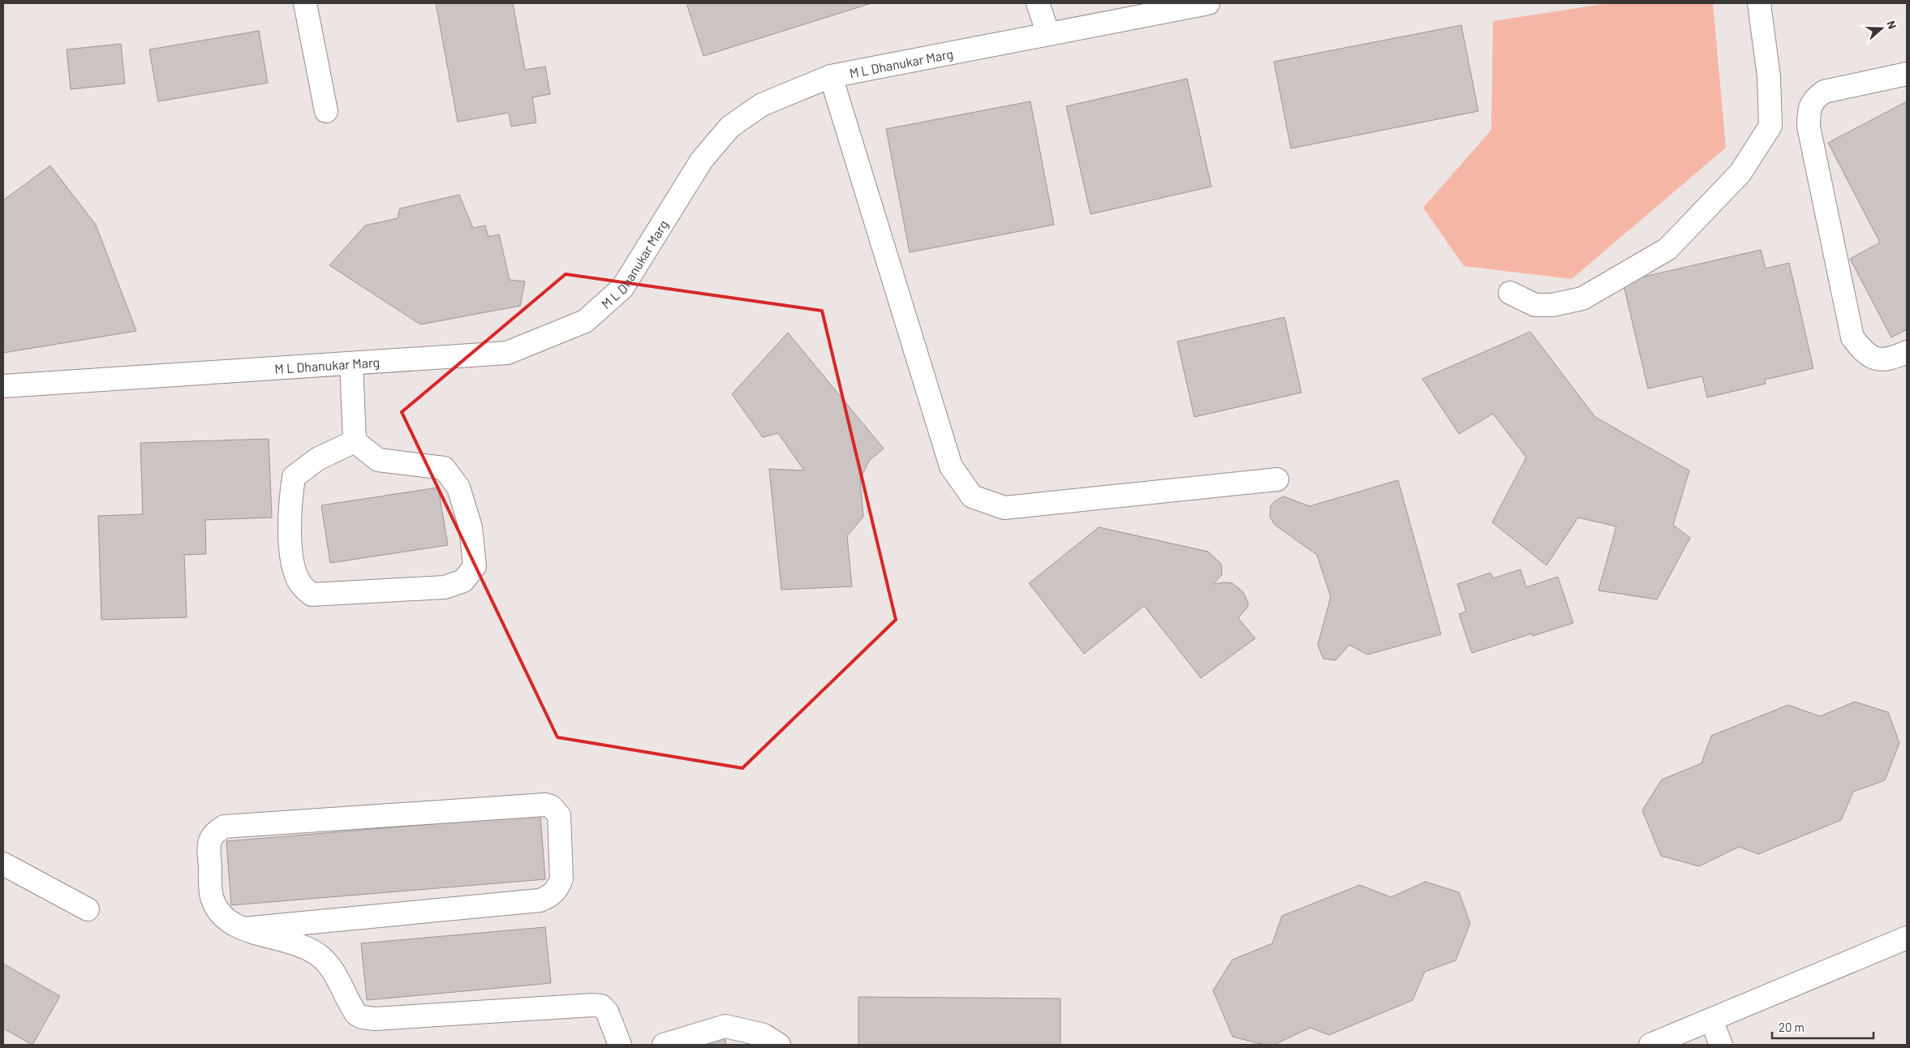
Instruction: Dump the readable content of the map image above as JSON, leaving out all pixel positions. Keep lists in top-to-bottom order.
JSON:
{
  "streets": {
    "street": ["M L Dhanukar Marg"]
  },
  "scale_bar": "20 m",
  "north": "right"
}
